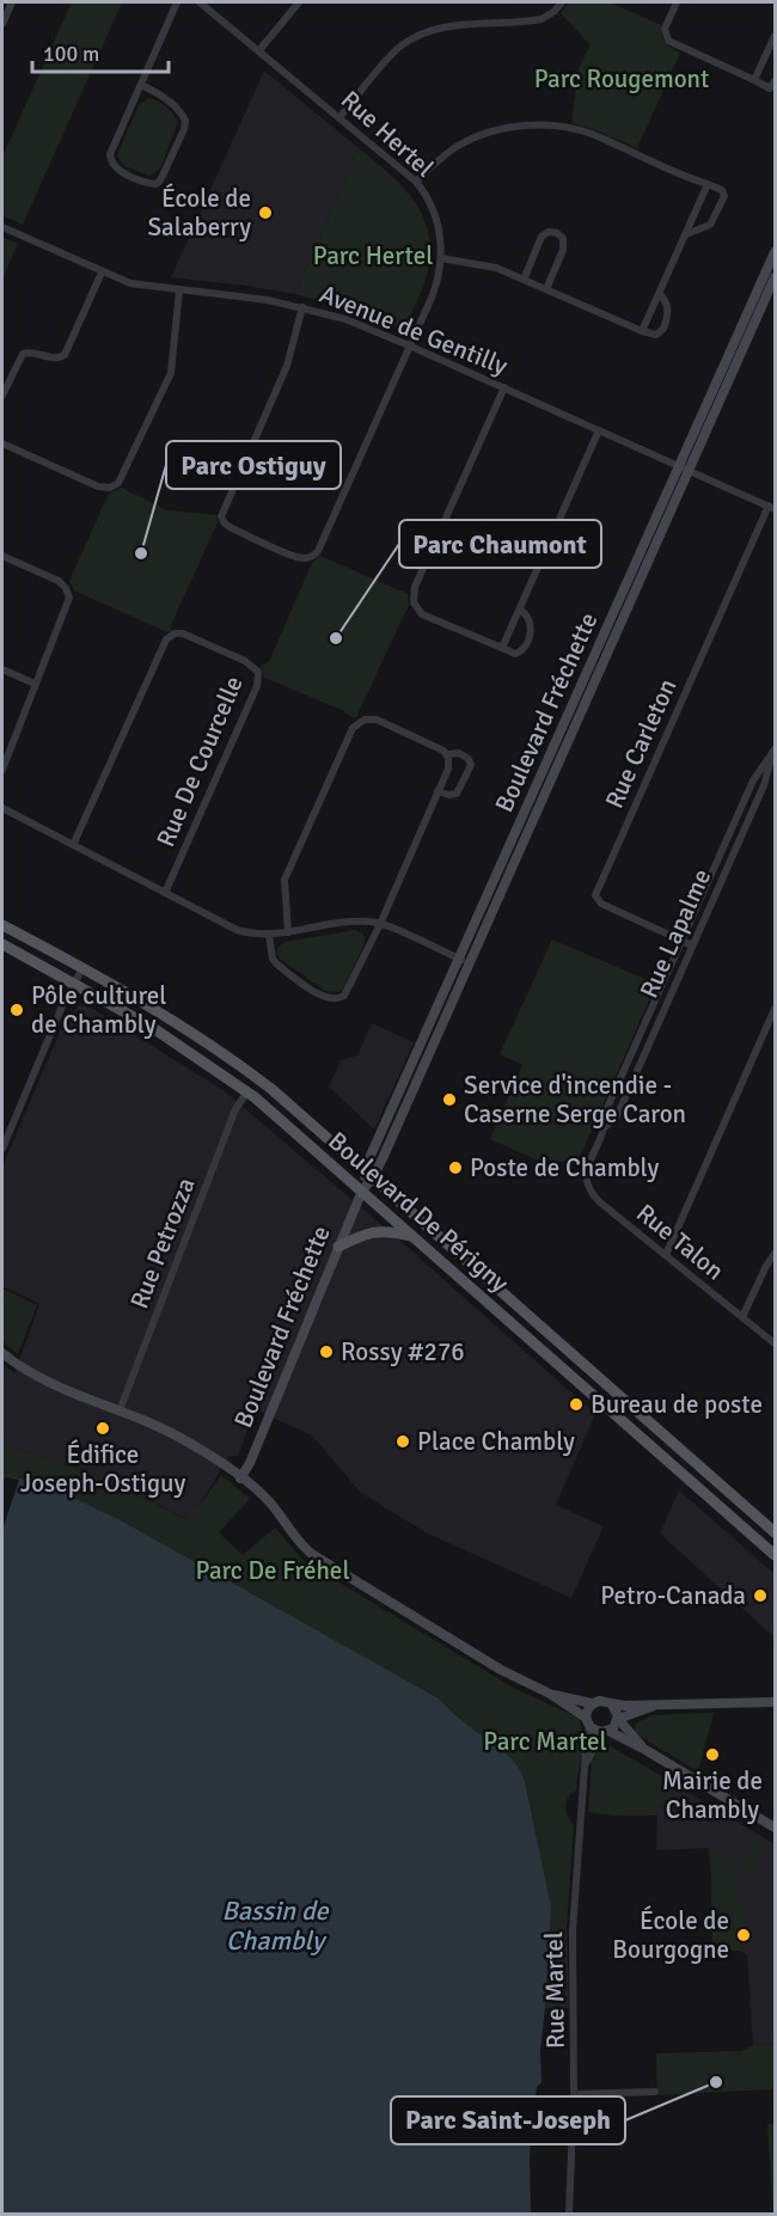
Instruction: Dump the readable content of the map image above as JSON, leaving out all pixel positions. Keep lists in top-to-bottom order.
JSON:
{
  "streets": {
    "main road": ["Boulevard De Périgny"],
    "street": [
      "Rue Hertel",
      "Avenue de Gentilly",
      "Boulevard Fréchette",
      "Rue Carleton",
      "Rue De Courcelle",
      "Rue Lapalme",
      "Rue Talon",
      "Rue Petrozza",
      "Rue Martel"
    ]
  },
  "crossings": [
    ["Rue Hertel", "Avenue de Gentilly"],
    ["Avenue de Gentilly", "Boulevard Fréchette"],
    ["Boulevard Fréchette", "Boulevard De Périgny"],
    ["Rue Carleton", "Rue Lapalme"],
    ["Rue Lapalme", "Rue Talon"],
    ["Boulevard De Périgny", "Rue Petrozza"]
  ],
  "water": ["Bassin de Chambly"],
  "parks": [
    "Parc Rougemont",
    "Parc Hertel",
    "Parc De Fréhel",
    "Parc Martel"
  ],
  "places": [
    "École de Salaberry",
    "Parc Ostiguy",
    "Parc Chaumont",
    "Pôle culturel de Chambly",
    "Service d'incendie - Caserne Serge Caron",
    "Poste de Chambly",
    "Rossy #276",
    "Bureau de poste",
    "Édifice Joseph-Ostiguy",
    "Place Chambly",
    "Petro-Canada",
    "Mairie de Chambly",
    "École de Bourgogne",
    "Parc Saint-Joseph"
  ],
  "scale_bar": "100 m"
}
